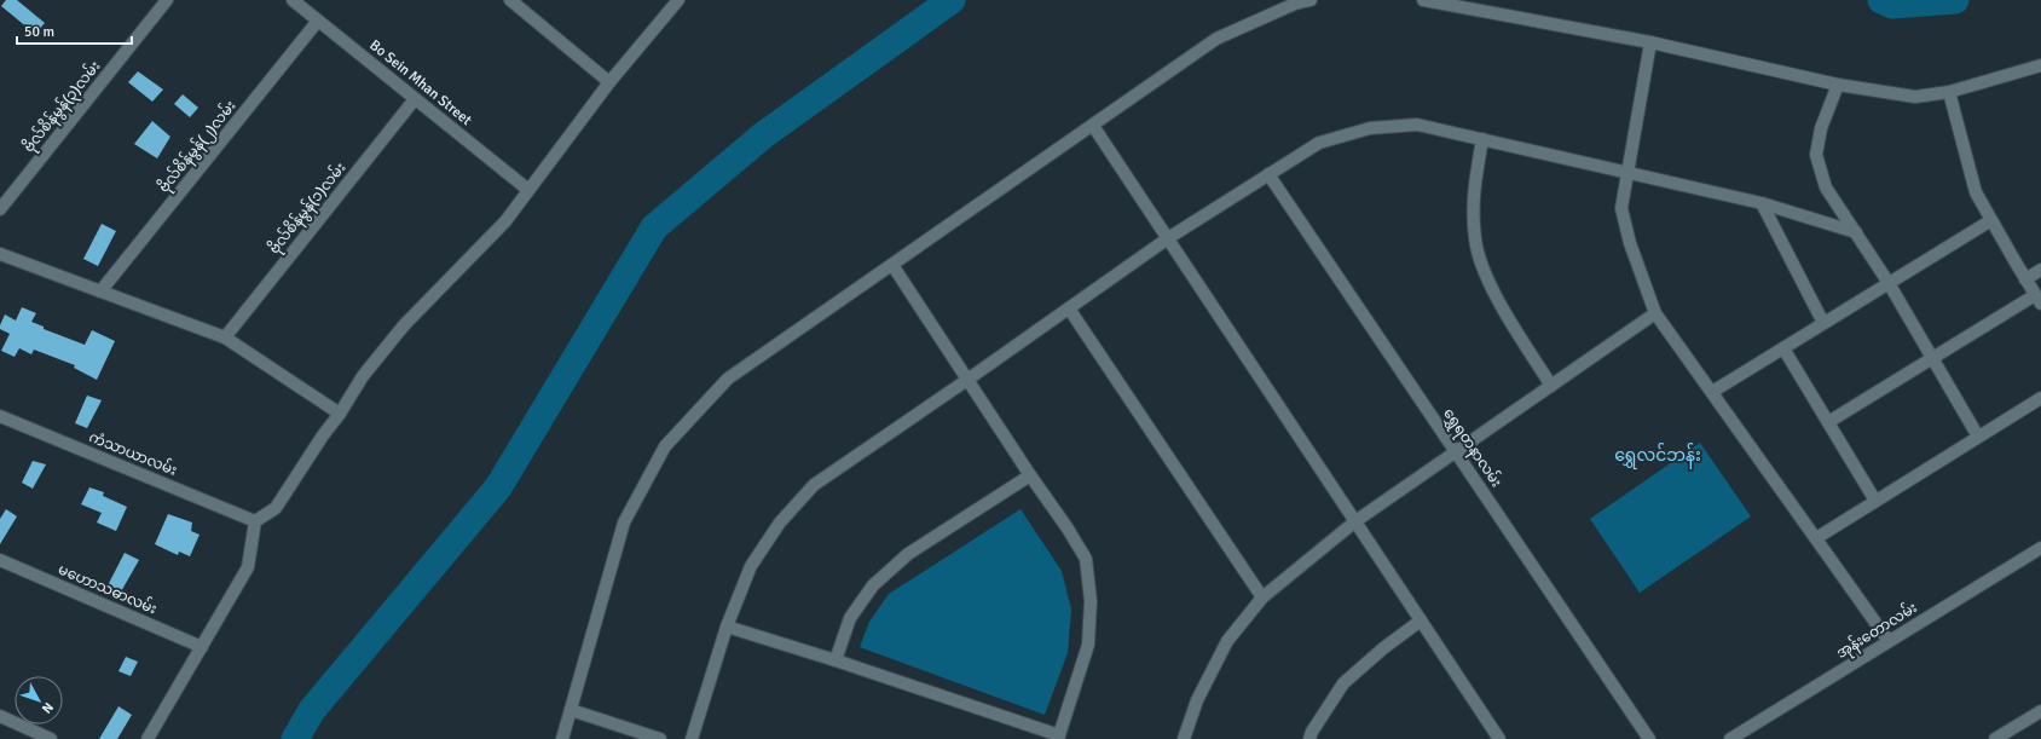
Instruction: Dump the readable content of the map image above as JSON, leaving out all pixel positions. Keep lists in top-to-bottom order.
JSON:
{
  "streets": {
    "street": [
      "Bo Sein Mhan Street",
      "ဗိုလ်စိန်မွန်(၃)လမ်း",
      "ဗိုလ်စိန်မွန်(၂)လမ်း",
      "ဗိုလ်စိန်မွန်(၁)လမ်း",
      "ရွှေရတနာလမ်း",
      "ကံသာယာလမ်း",
      "မဟောသဓာလမ်း",
      "အုန်းတောလမ်း"
    ]
  },
  "crossings": [
    ["Bo Sein Mhan Street", "ဗိုလ်စိန်မွန်(၂)လမ်း"],
    ["Bo Sein Mhan Street", "ဗိုလ်စိန်မွန်(၁)လမ်း"]
  ],
  "districts": ["ရွှေလင်ဘန်း"],
  "scale_bar": "50 m",
  "north": "bottom right"
}
